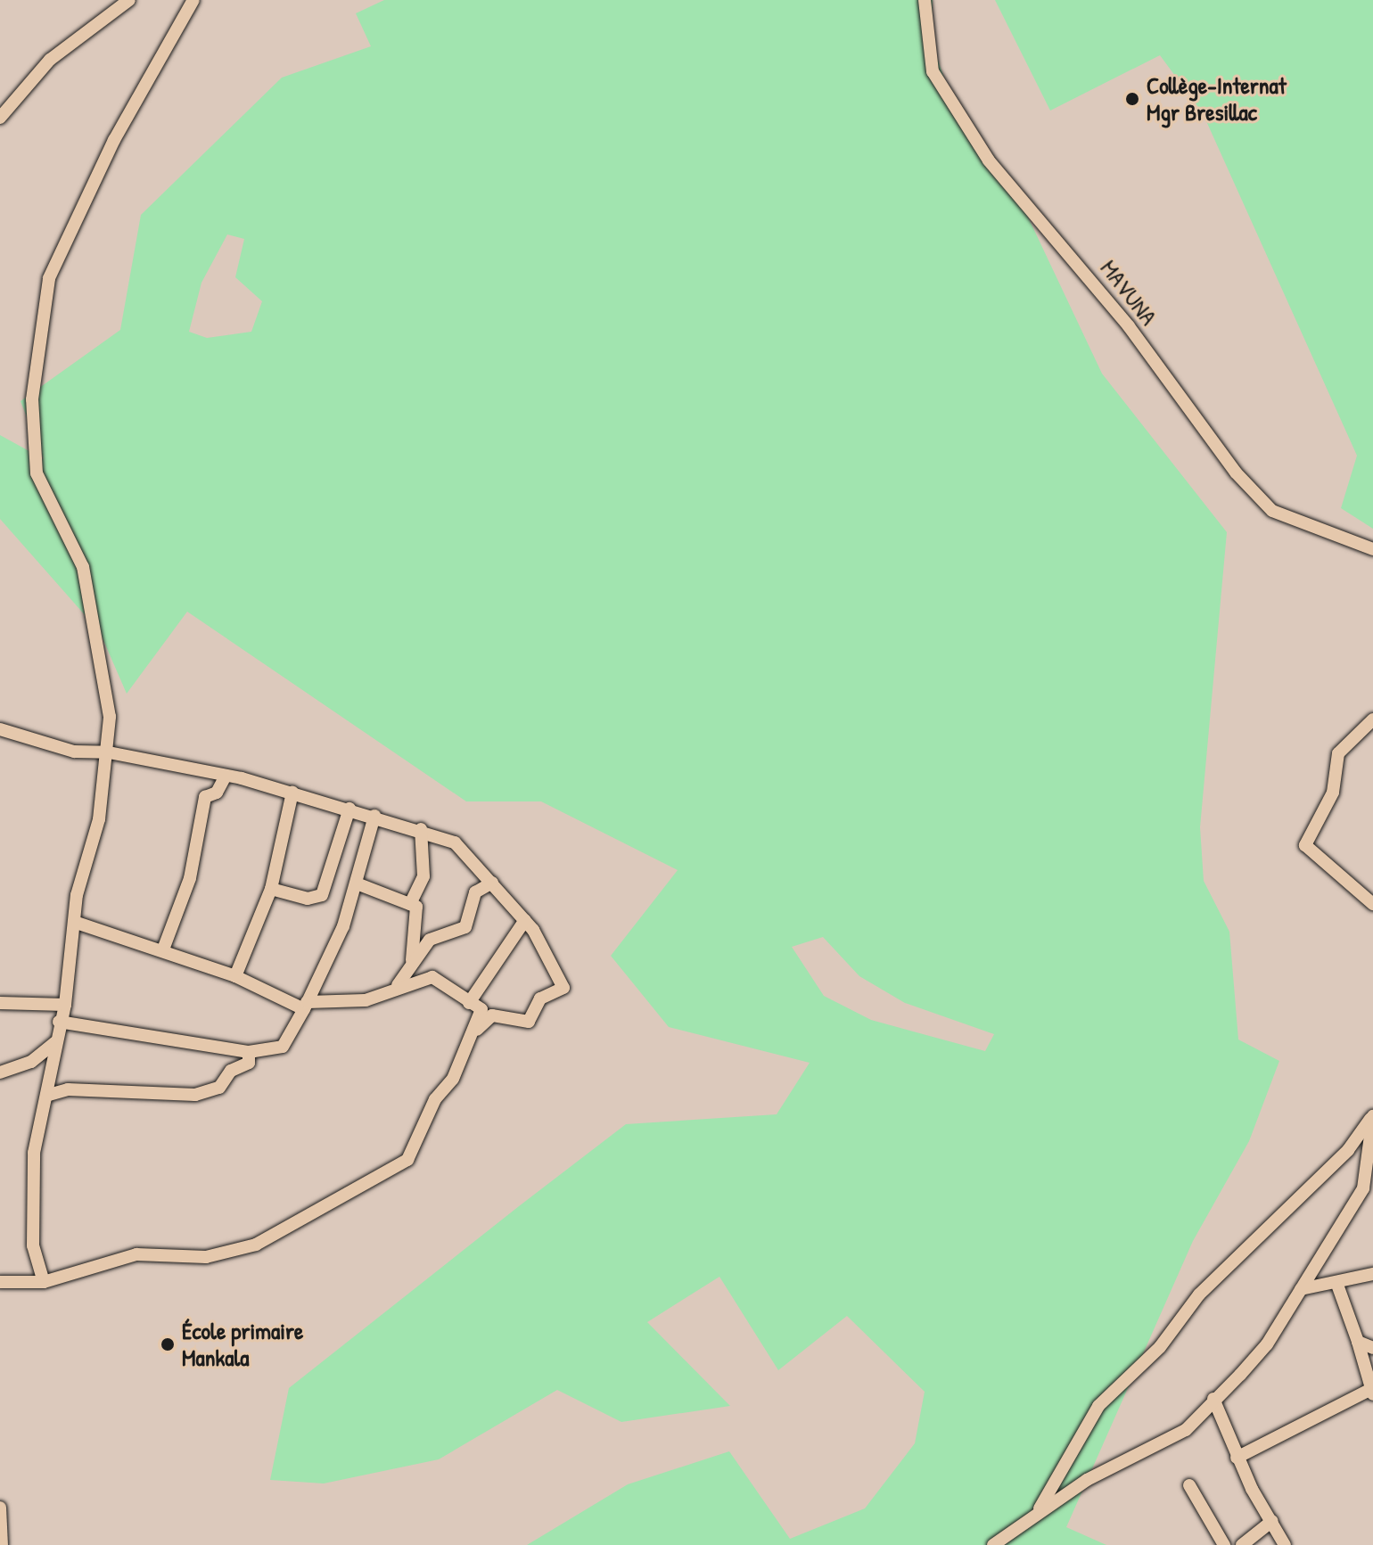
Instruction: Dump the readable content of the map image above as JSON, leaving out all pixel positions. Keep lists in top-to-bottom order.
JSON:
{
  "streets": {
    "street": ["MAVUNA"]
  },
  "places": ["Collège-Internat Mgr Bresillac", "École primaire Mankala"]
}
